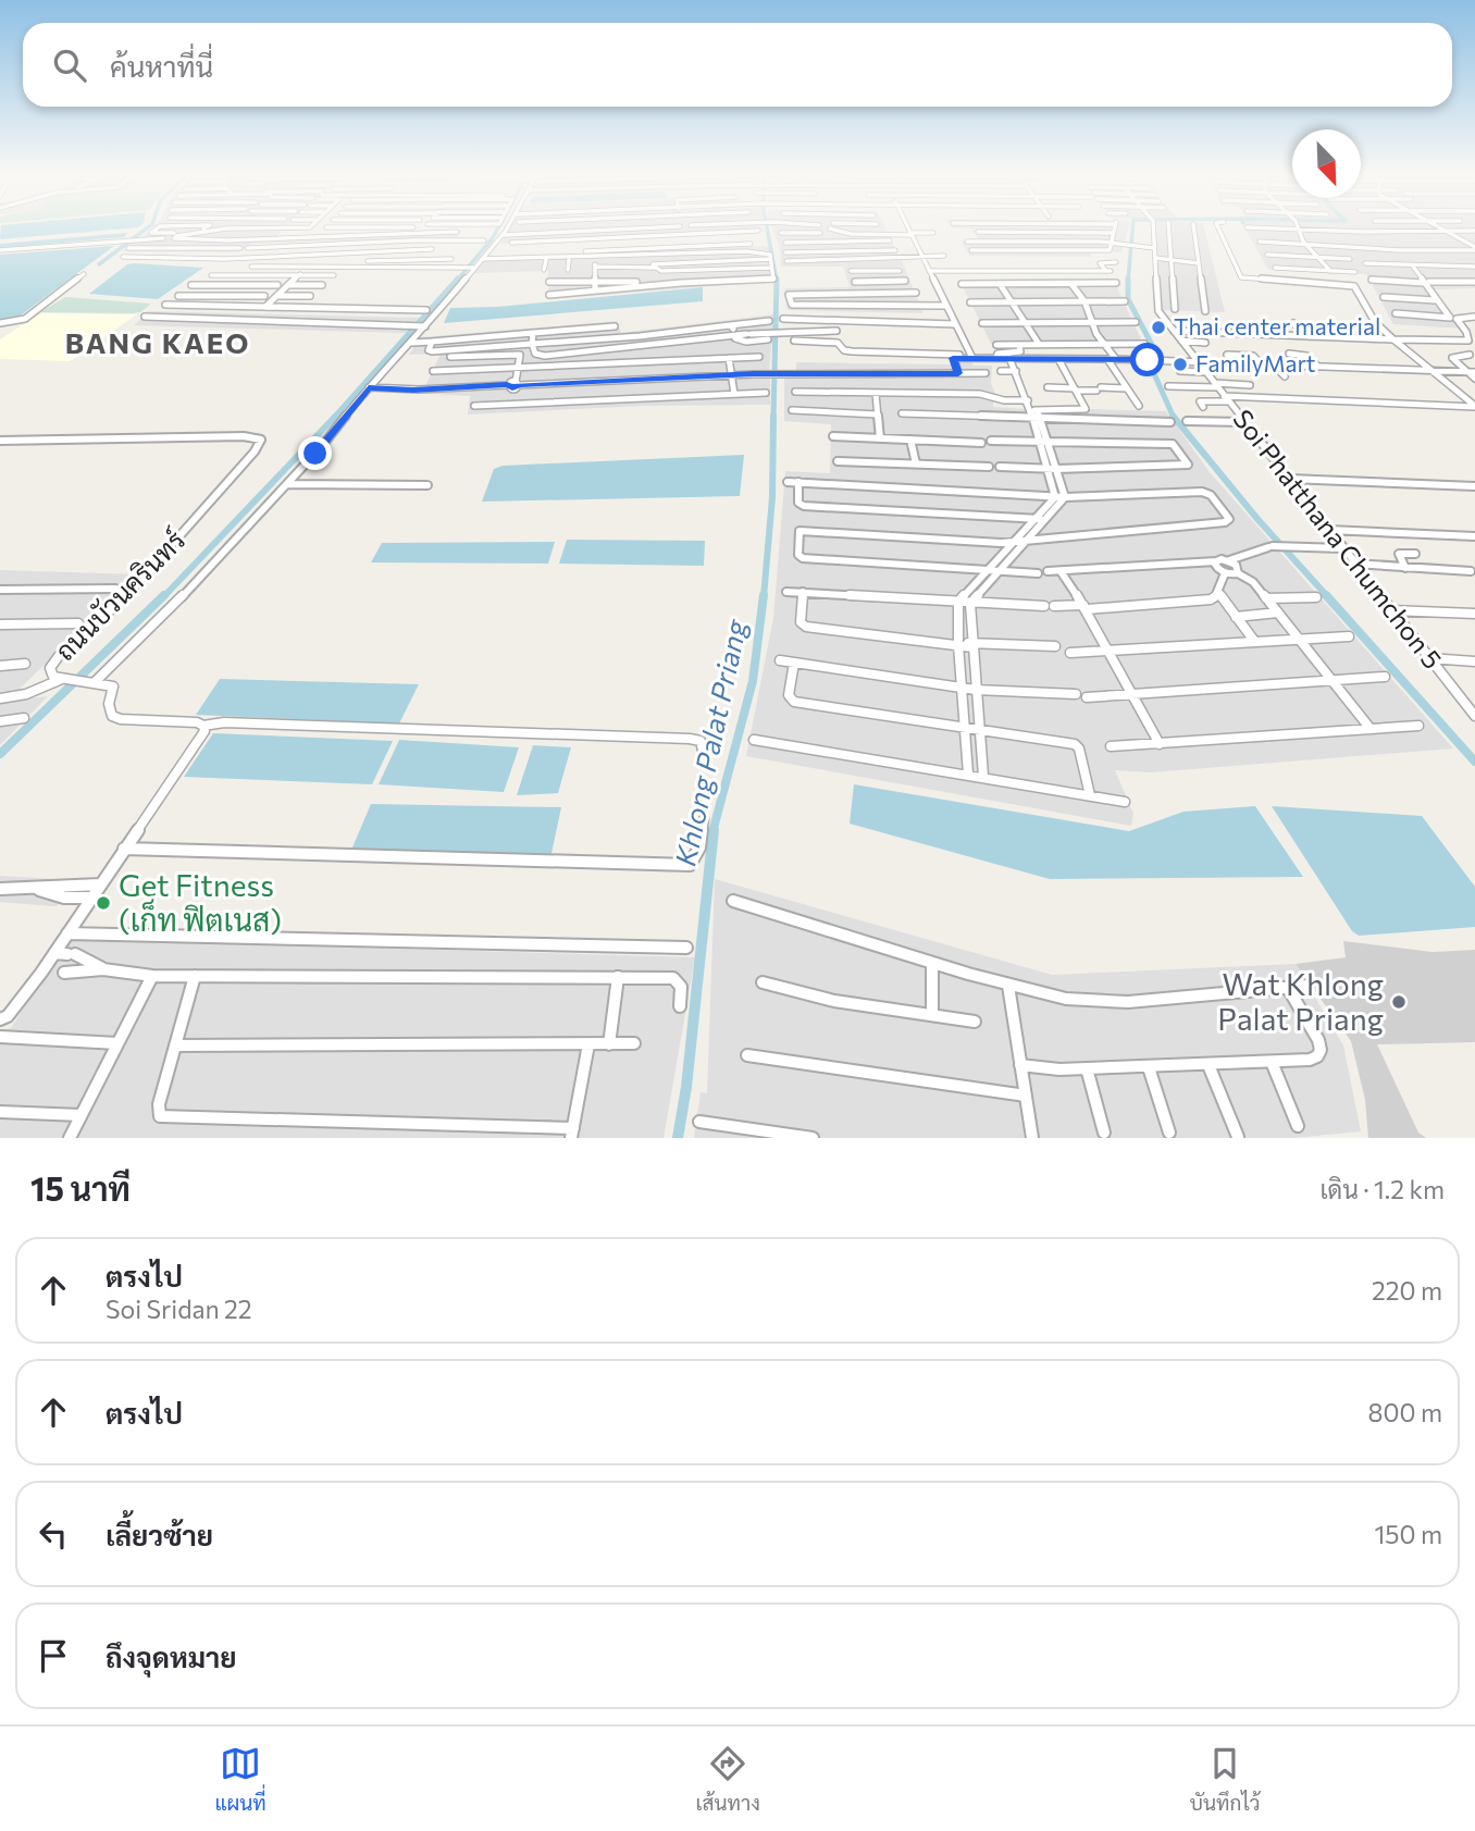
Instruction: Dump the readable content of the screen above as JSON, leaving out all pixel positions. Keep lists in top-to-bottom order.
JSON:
{
  "streets": {
    "street": ["Soi Phatthana Chumchon 5", "ถนนบัวนครินทร์"]
  },
  "districts": ["BANG KAEO"],
  "water": ["Khlong Palat Priang"],
  "places": [
    "Thai center material",
    "FamilyMart",
    "Get Fitness (เก็ท ฟิตเนส)",
    "Wat Khlong Palat Priang"
  ],
  "north": "bottom right",
  "page": {
    "search": "ค้นหาที่นี่",
    "heading": ["15 นาที", "เดิน · 1.2 km"],
    "list": [
      ["ตรงไป", "Soi Sridan 22", "220 m"],
      ["ตรงไป", "800 m"],
      ["เลี้ยวซ้าย", "150 m"],
      "ถึงจุดหมาย"
    ],
    "nav": ["แผนที่", "เส้นทาง", "บันทึกไว้"]
  }
}
